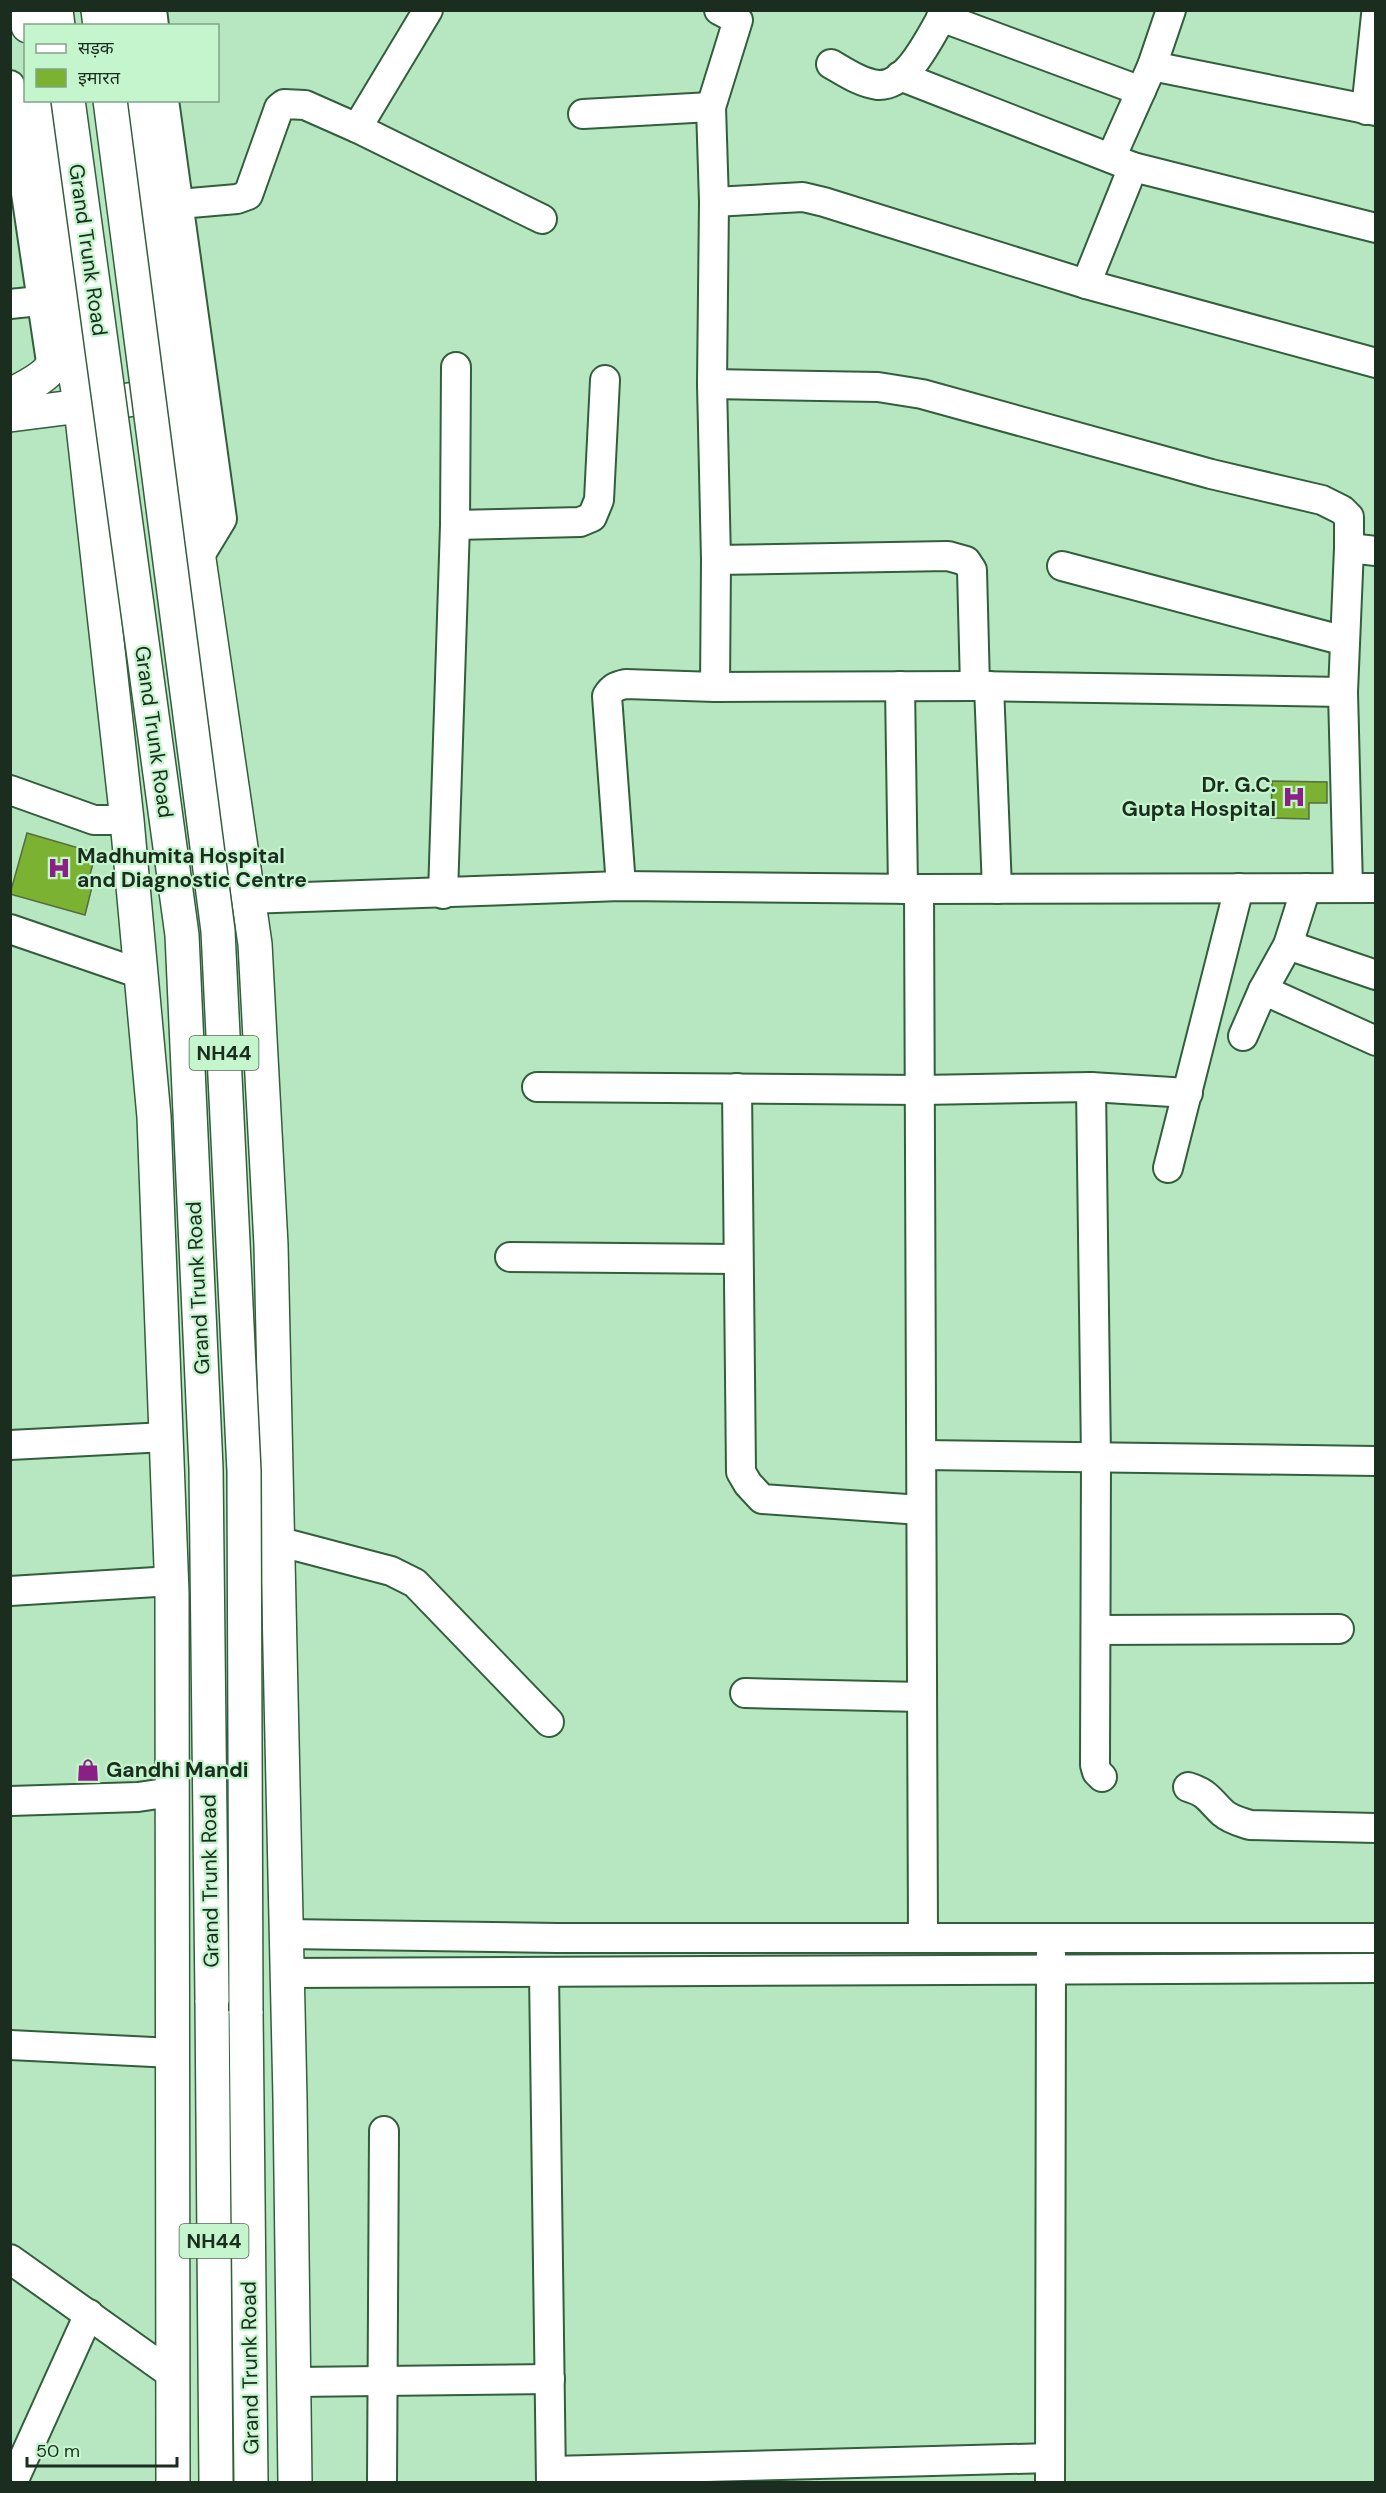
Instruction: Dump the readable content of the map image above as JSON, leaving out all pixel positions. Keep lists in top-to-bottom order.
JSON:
{
  "streets": {
    "main road": ["Grand Trunk Road", "NH44"]
  },
  "places": {
    "hospital": ["Dr. G.C. Gupta Hospital", "Madhumita Hospital and Diagnostic Centre"],
    "shop": ["Gandhi Mandi"]
  },
  "legend": ["सड़क", "इमारत"],
  "scale_bar": "50 m"
}
